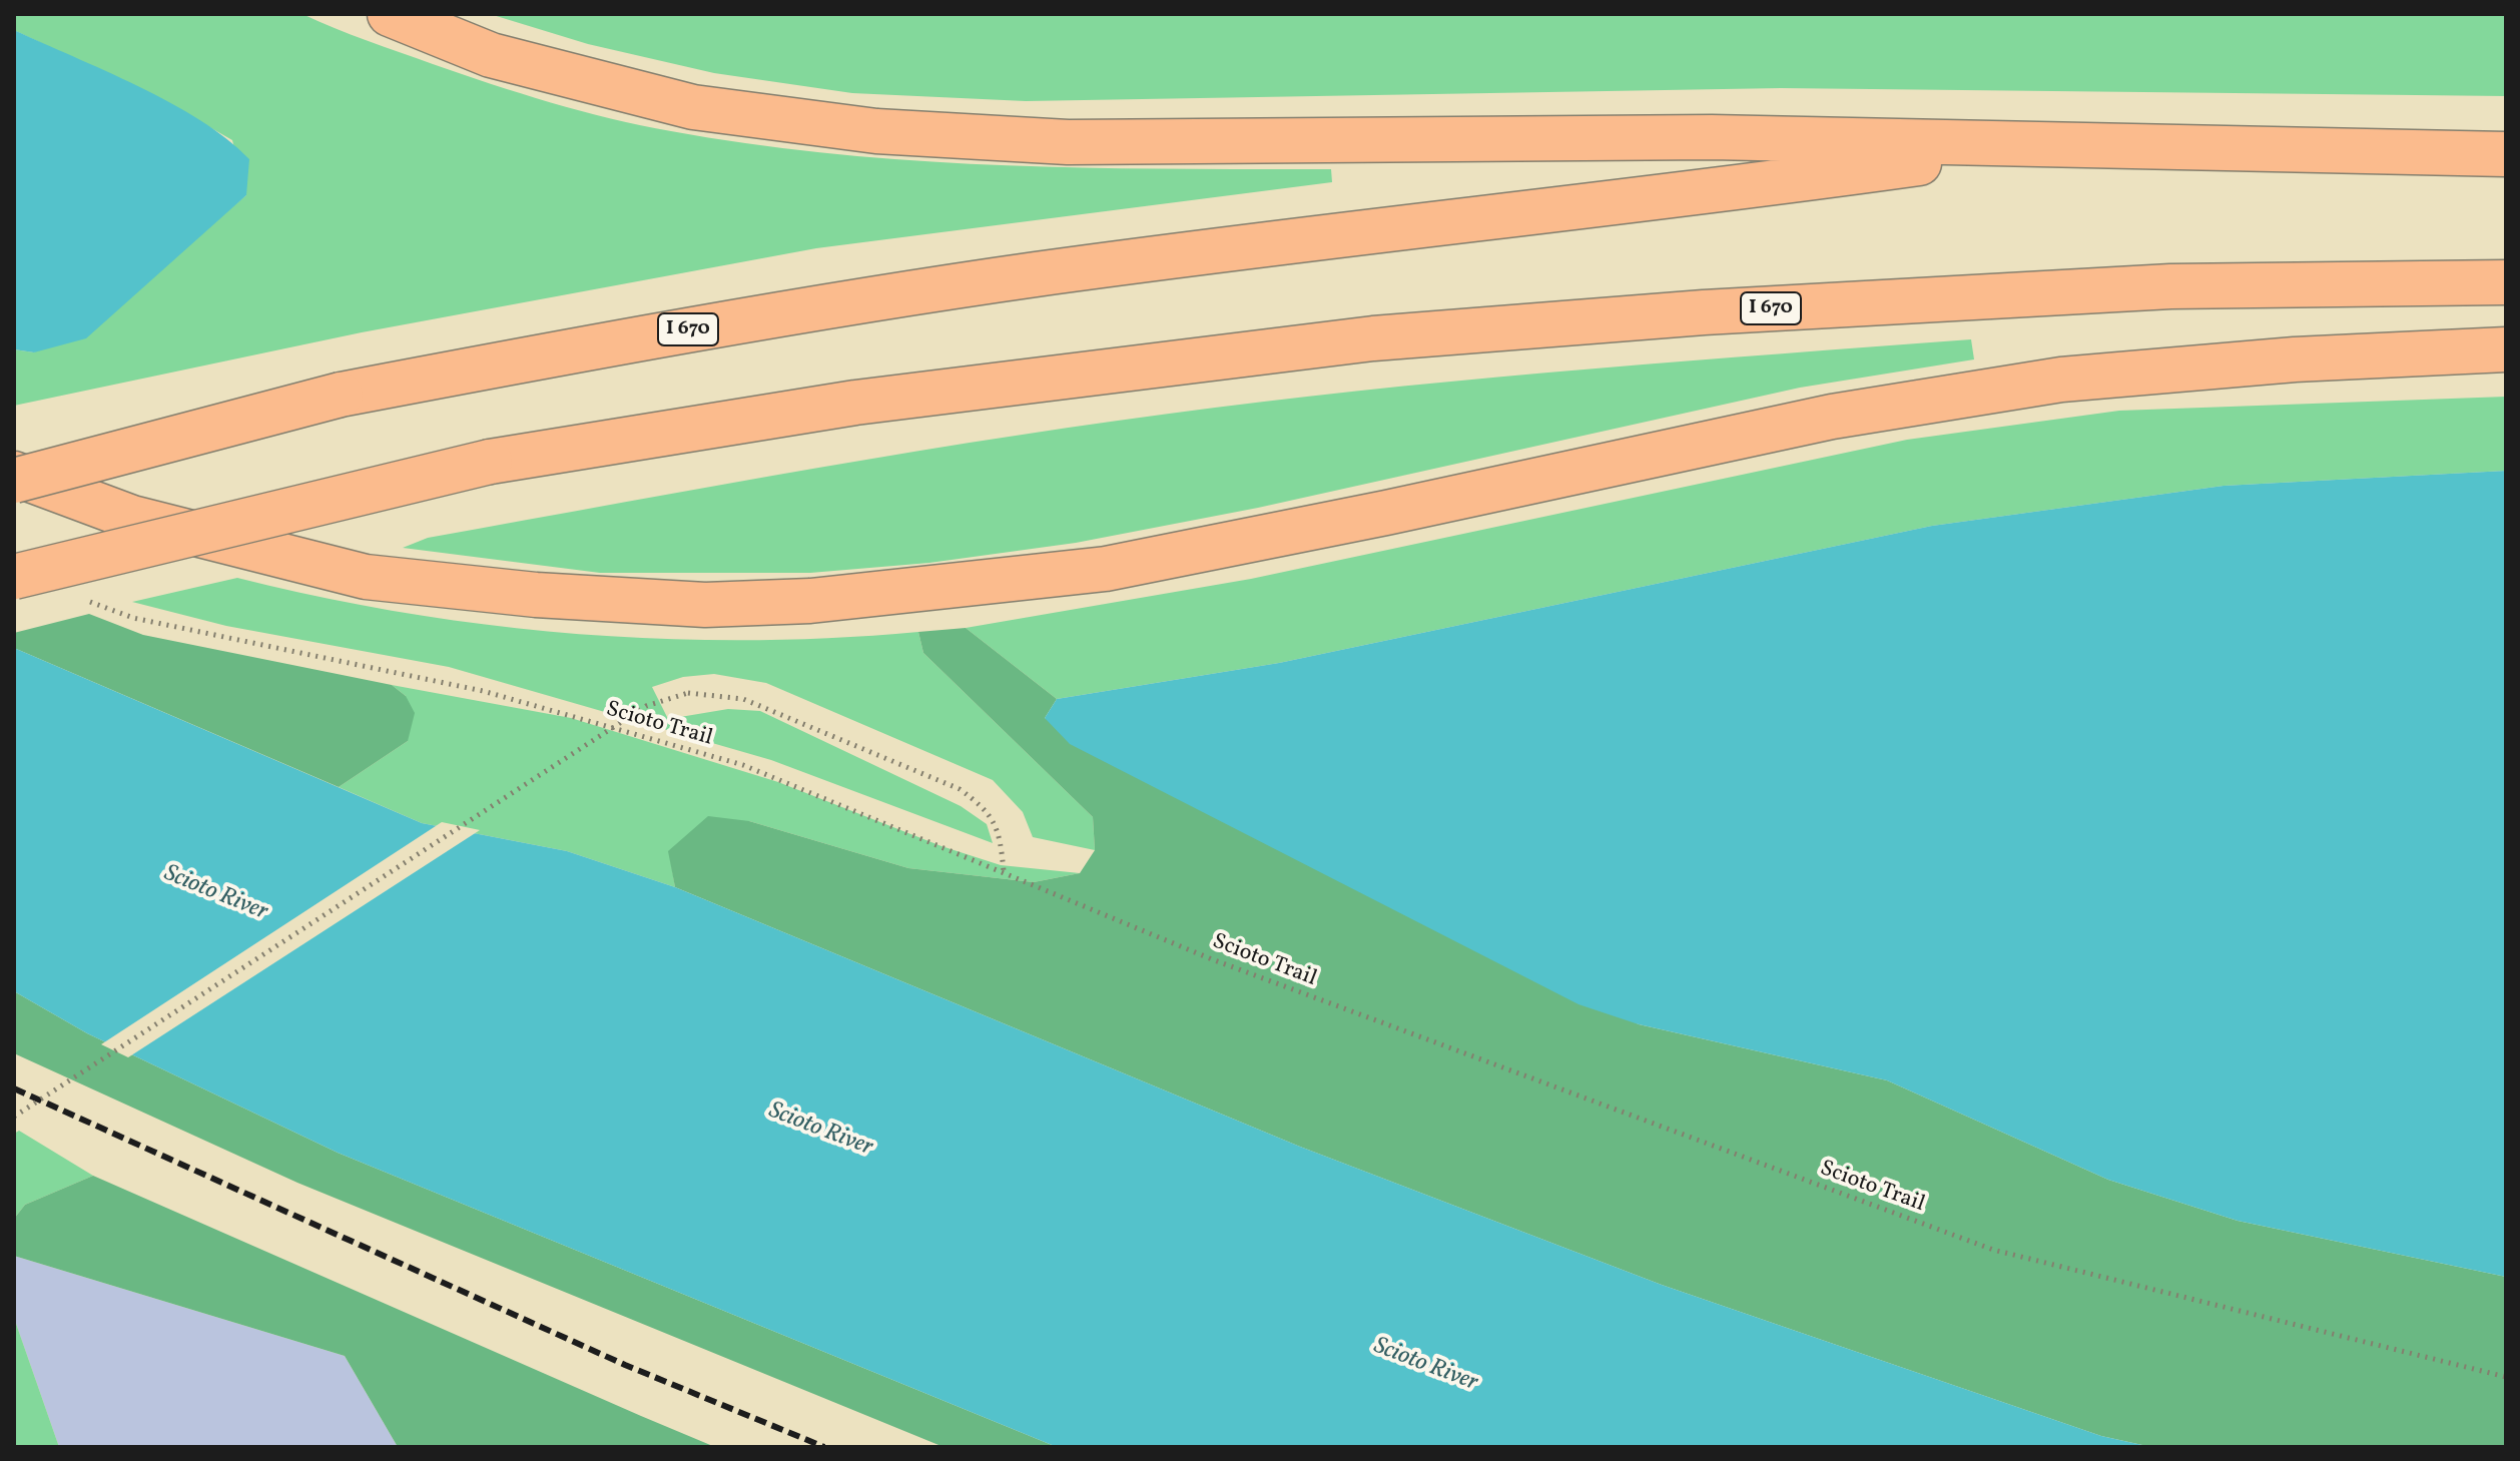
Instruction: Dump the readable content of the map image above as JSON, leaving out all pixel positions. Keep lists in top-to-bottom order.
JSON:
{
  "streets": {
    "highway": ["I 670"],
    "path": ["Scioto Trail"]
  },
  "water": ["Scioto River"]
}
